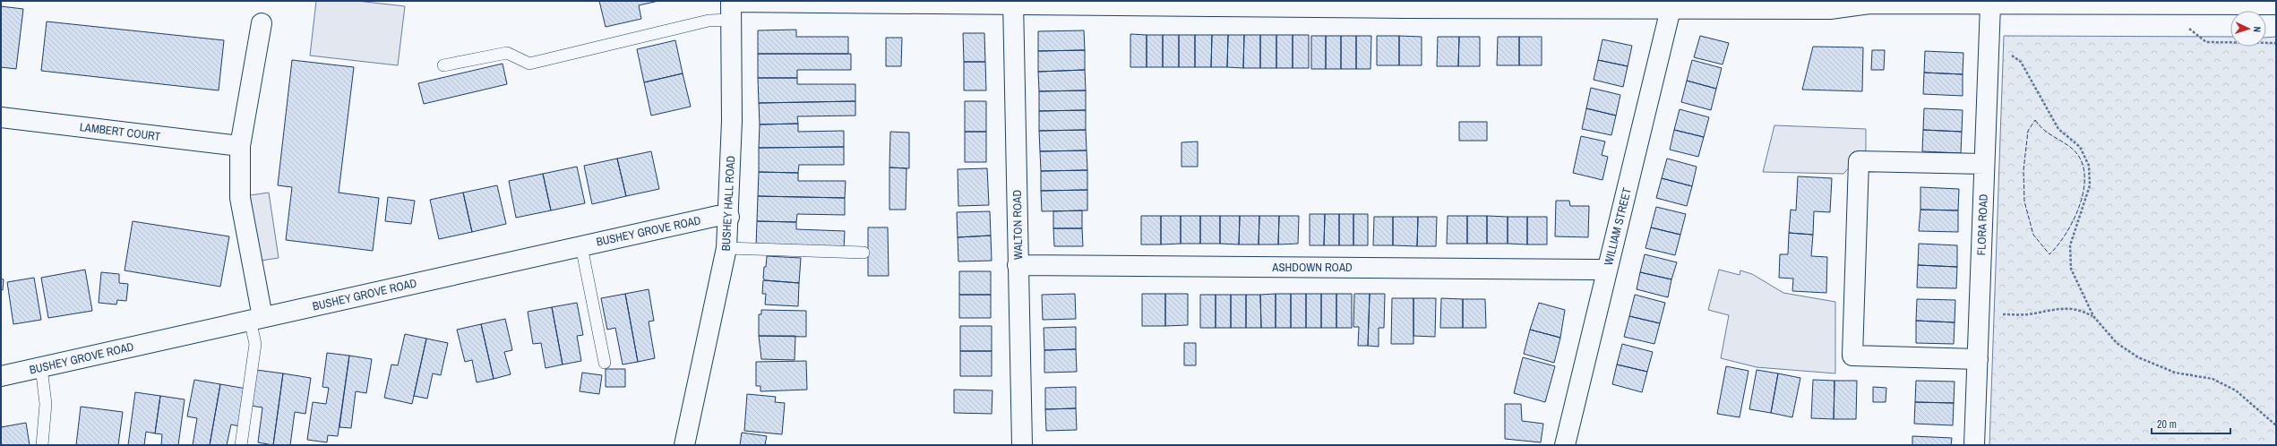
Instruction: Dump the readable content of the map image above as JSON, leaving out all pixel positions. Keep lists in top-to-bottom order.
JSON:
{
  "streets": {
    "street": [
      "LAMBERT COURT",
      "BUSHEY HALL ROAD",
      "WALTON ROAD",
      "FLORA ROAD",
      "WILLIAM STREET",
      "BUSHEY GROVE ROAD",
      "ASHDOWN ROAD"
    ]
  },
  "crossings": [
    ["BUSHEY HALL ROAD", "BUSHEY GROVE ROAD"],
    ["WALTON ROAD", "ASHDOWN ROAD"],
    ["WILLIAM STREET", "ASHDOWN ROAD"]
  ],
  "scale_bar": "20 m",
  "north": "right"
}
